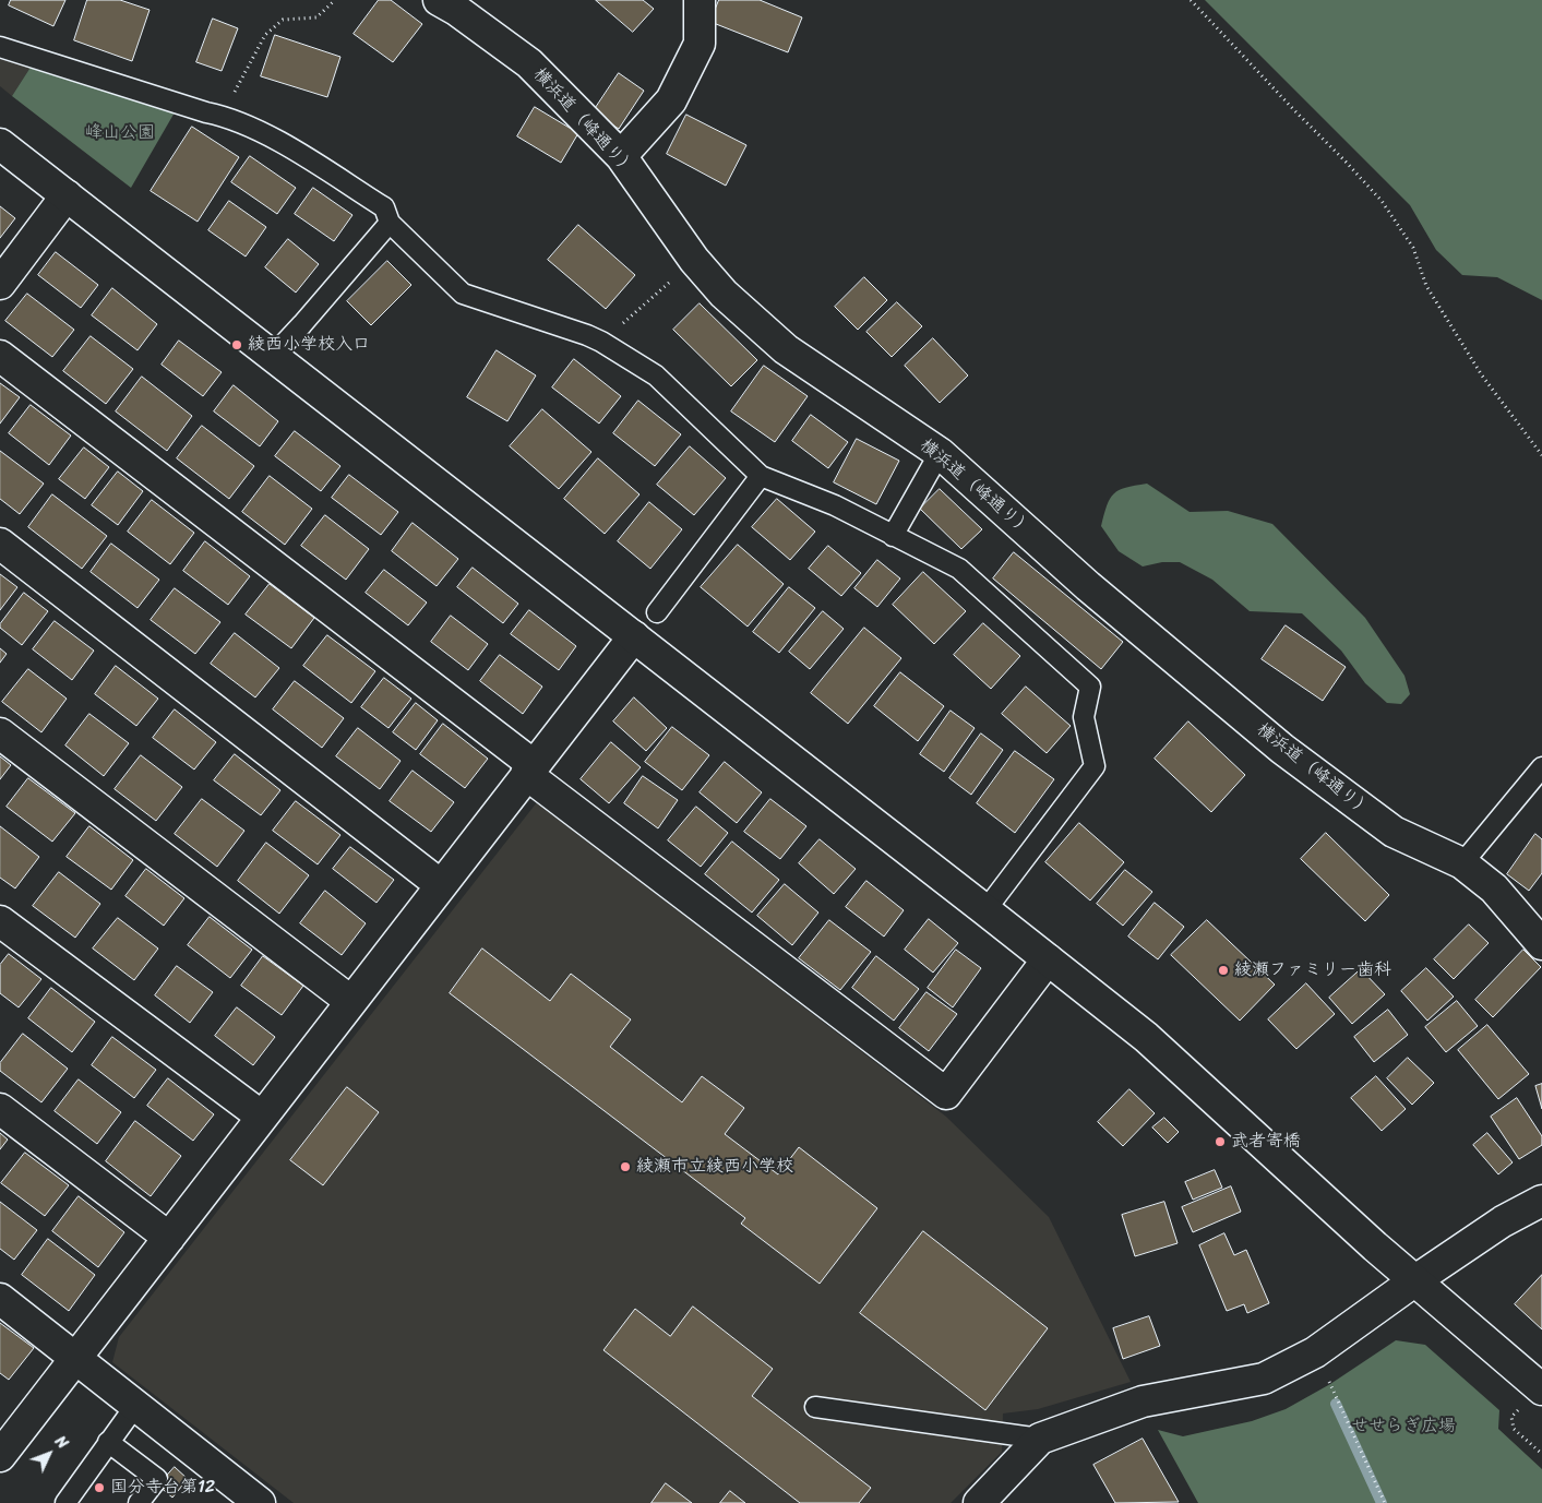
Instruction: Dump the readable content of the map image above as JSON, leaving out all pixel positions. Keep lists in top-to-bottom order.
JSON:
{
  "streets": {
    "street": ["横浜道（峰通り）"]
  },
  "parks": ["峰山公園", "せせらぎ広場"],
  "places": [
    "綾西小学校入口",
    "綾瀬ファミリー歯科",
    "武者寄橋",
    "綾瀬市立綾西小学校",
    "国分寺台第12"
  ],
  "north": "top right"
}
